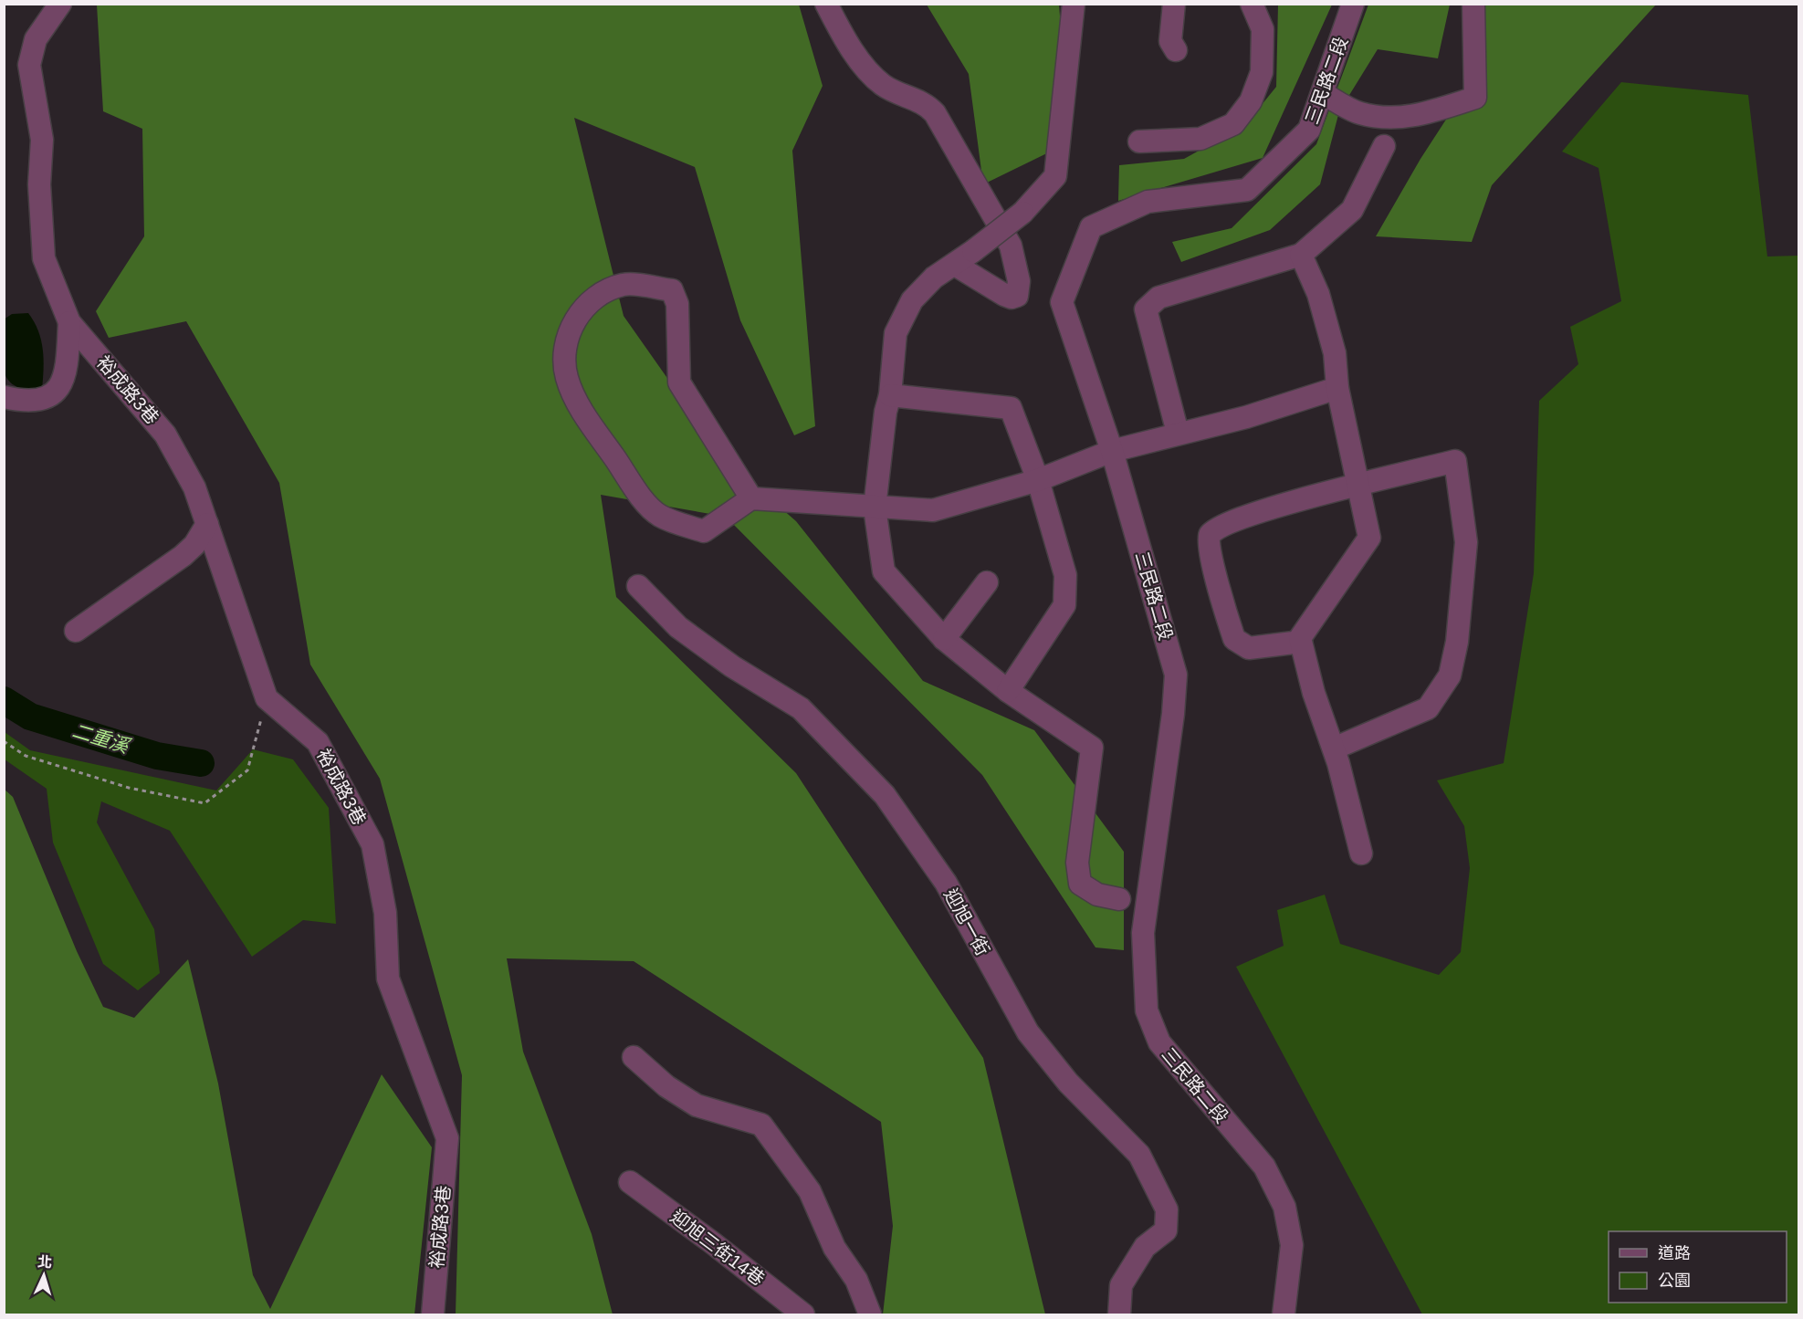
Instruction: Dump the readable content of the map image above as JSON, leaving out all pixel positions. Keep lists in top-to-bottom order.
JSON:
{
  "streets": {
    "street": [
      "三民路二段",
      "裕成路3巷",
      "迎旭一街",
      "迎旭三街14巷"
    ]
  },
  "water": ["二重溪"],
  "legend": ["道路", "公園"],
  "north": "top"
}
